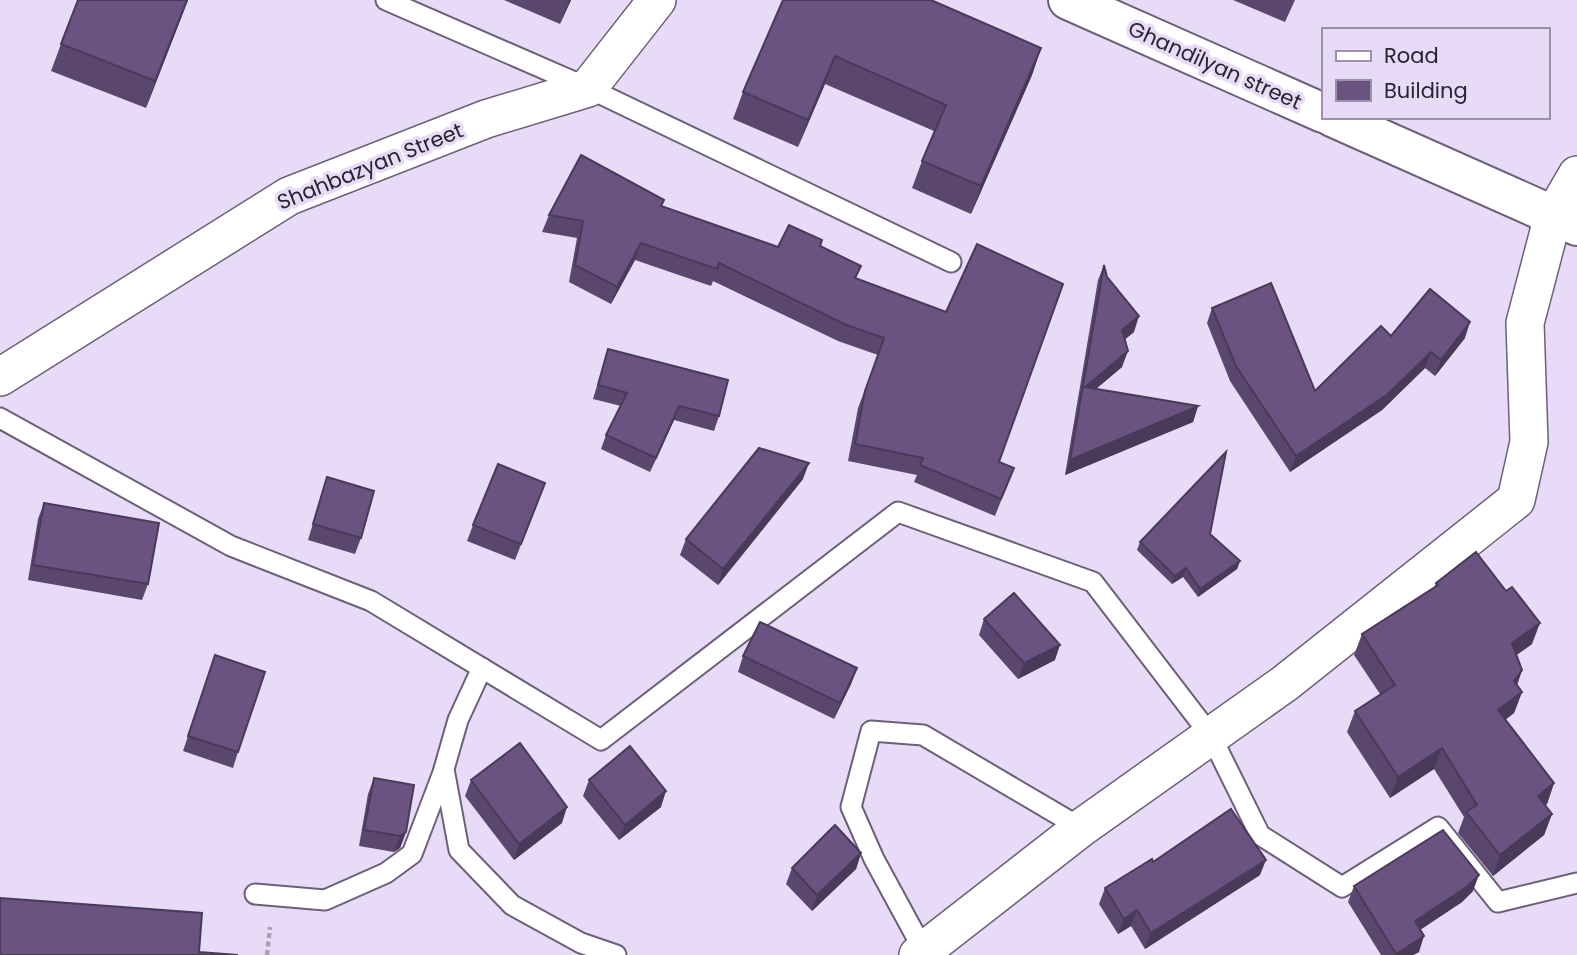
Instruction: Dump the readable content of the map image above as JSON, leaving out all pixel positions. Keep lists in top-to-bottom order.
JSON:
{
  "streets": {
    "main road": ["Ghandilyan street"],
    "street": ["Shahbazyan Street"]
  },
  "legend": ["Road", "Building"]
}
